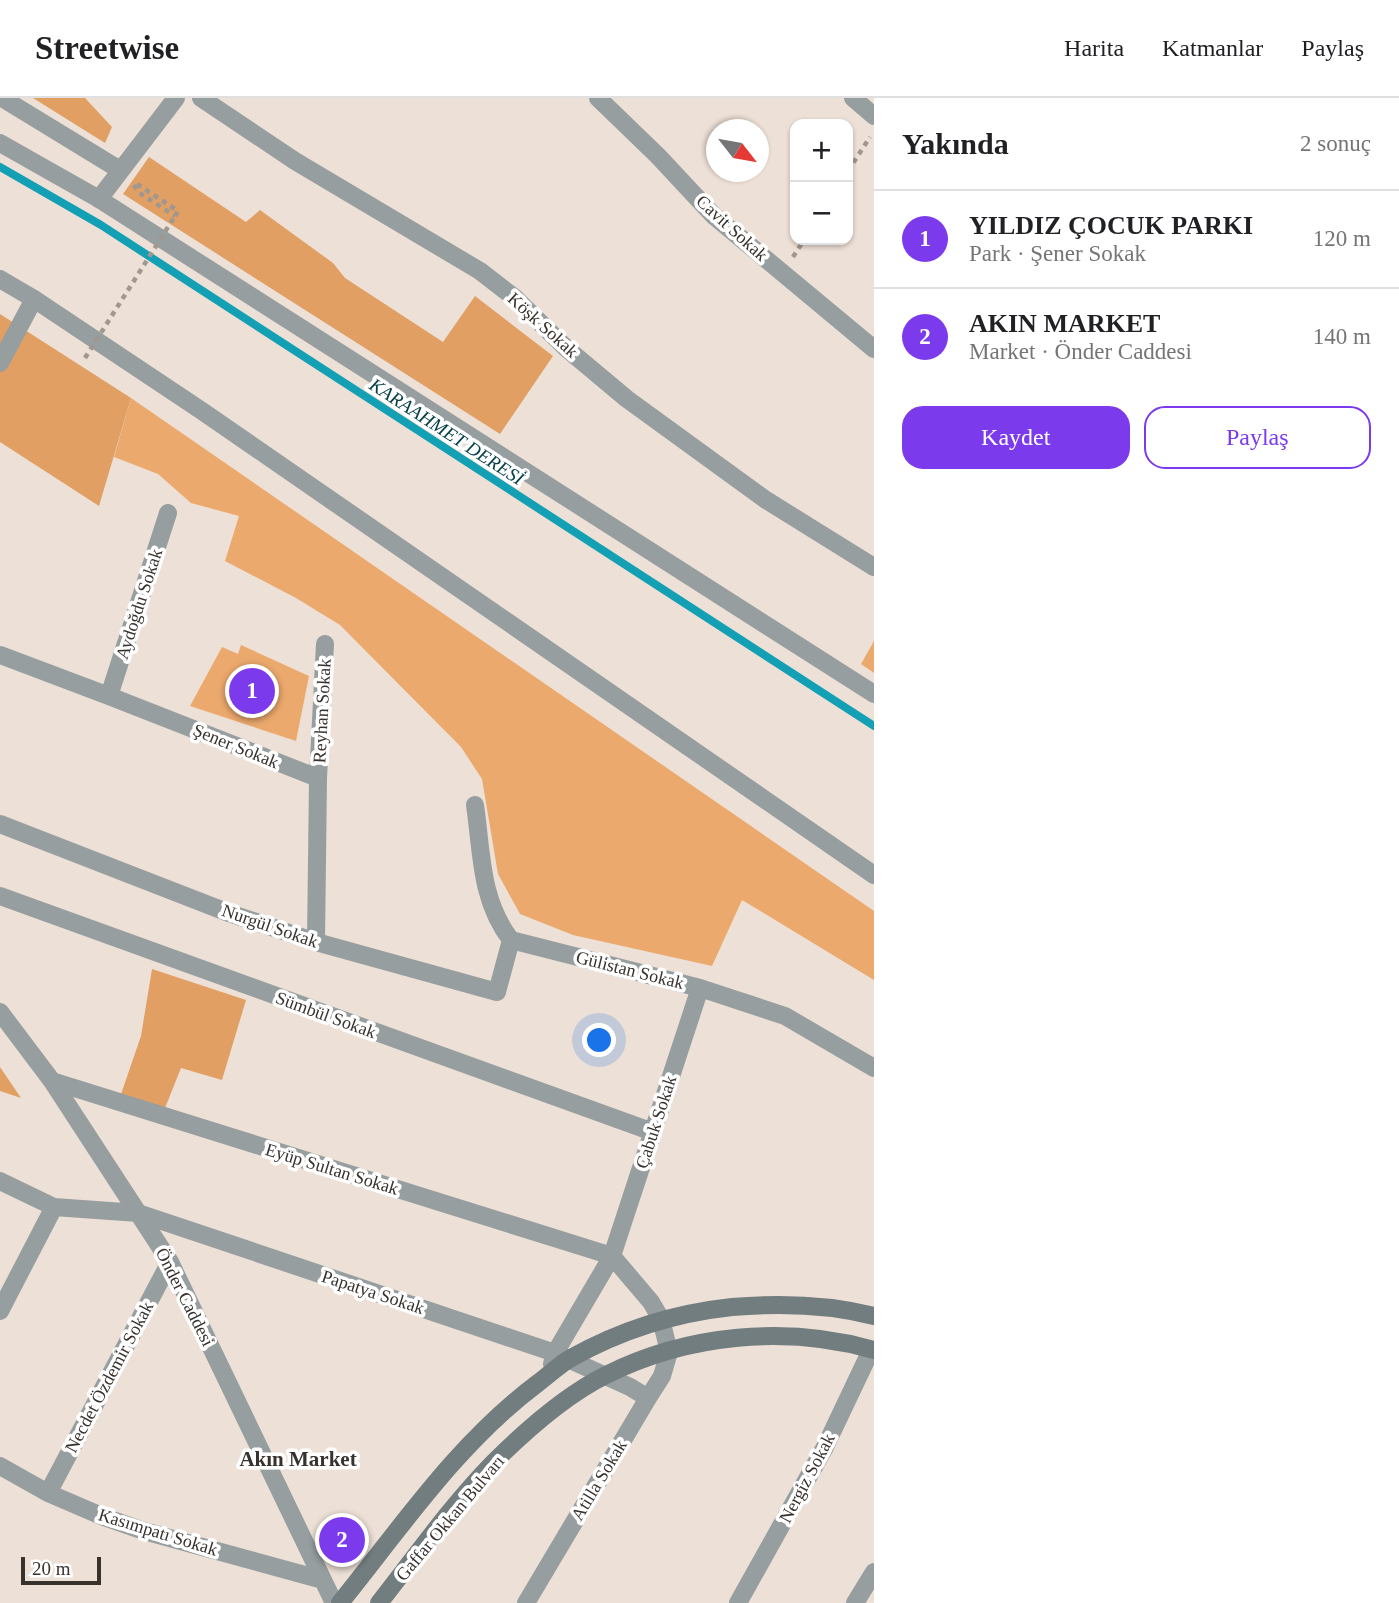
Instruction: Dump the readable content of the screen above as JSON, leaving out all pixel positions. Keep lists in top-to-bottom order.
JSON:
{
  "streets": {
    "main road": ["Gaffar Okkan Bulvarı"],
    "street": [
      "Cavit Sokak",
      "Köşk Sokak",
      "Aydoğdu Sokak",
      "Reyhan Sokak",
      "Şener Sokak",
      "Nurgül Sokak",
      "Gülistan Sokak",
      "Sümbül Sokak",
      "Çabuk Sokak",
      "Eyüp Sultan Sokak",
      "Papatya Sokak",
      "Önder Caddesi",
      "Necdet Özdemir Sokak",
      "Nergiz Sokak",
      "Atilla Sokak",
      "Kasımpatı Sokak"
    ]
  },
  "crossings": [
    ["Aydoğdu Sokak", "Şener Sokak"],
    ["Reyhan Sokak", "Şener Sokak"],
    ["Nurgül Sokak", "Gülistan Sokak"],
    ["Gülistan Sokak", "Çabuk Sokak"],
    ["Sümbül Sokak", "Çabuk Sokak"],
    ["Çabuk Sokak", "Eyüp Sultan Sokak"],
    ["Çabuk Sokak", "Papatya Sokak"],
    ["Çabuk Sokak", "Gaffar Okkan Bulvarı"],
    ["Eyüp Sultan Sokak", "Önder Caddesi"],
    ["Papatya Sokak", "Önder Caddesi"],
    ["Papatya Sokak", "Gaffar Okkan Bulvarı"],
    ["Önder Caddesi", "Necdet Özdemir Sokak"],
    ["Önder Caddesi", "Kasımpatı Sokak"],
    ["Necdet Özdemir Sokak", "Kasımpatı Sokak"],
    ["Nergiz Sokak", "Gaffar Okkan Bulvarı"],
    ["Atilla Sokak", "Gaffar Okkan Bulvarı"]
  ],
  "districts": ["Akın Market"],
  "water": ["KARAAHMET DERESİ"],
  "scale_bar": "20 m",
  "north": "bottom right",
  "page": {
    "header": "Streetwise",
    "nav": ["Harita", "Katmanlar", "Paylaş"],
    "heading": ["Yakında", "2 sonuç"],
    "map_buttons": ["+", "−"],
    "list": [
      {
        "mark": "1",
        "name": "YILDIZ ÇOCUK PARKI",
        "note": "Park · Şener Sokak",
        "value": "120 m"
      },
      {
        "mark": "2",
        "name": "AKIN MARKET",
        "note": "Market · Önder Caddesi",
        "value": "140 m"
      }
    ],
    "buttons": ["Kaydet", "Paylaş"],
    "pins": ["1", "2"],
    "scale": "20 m"
  }
}
